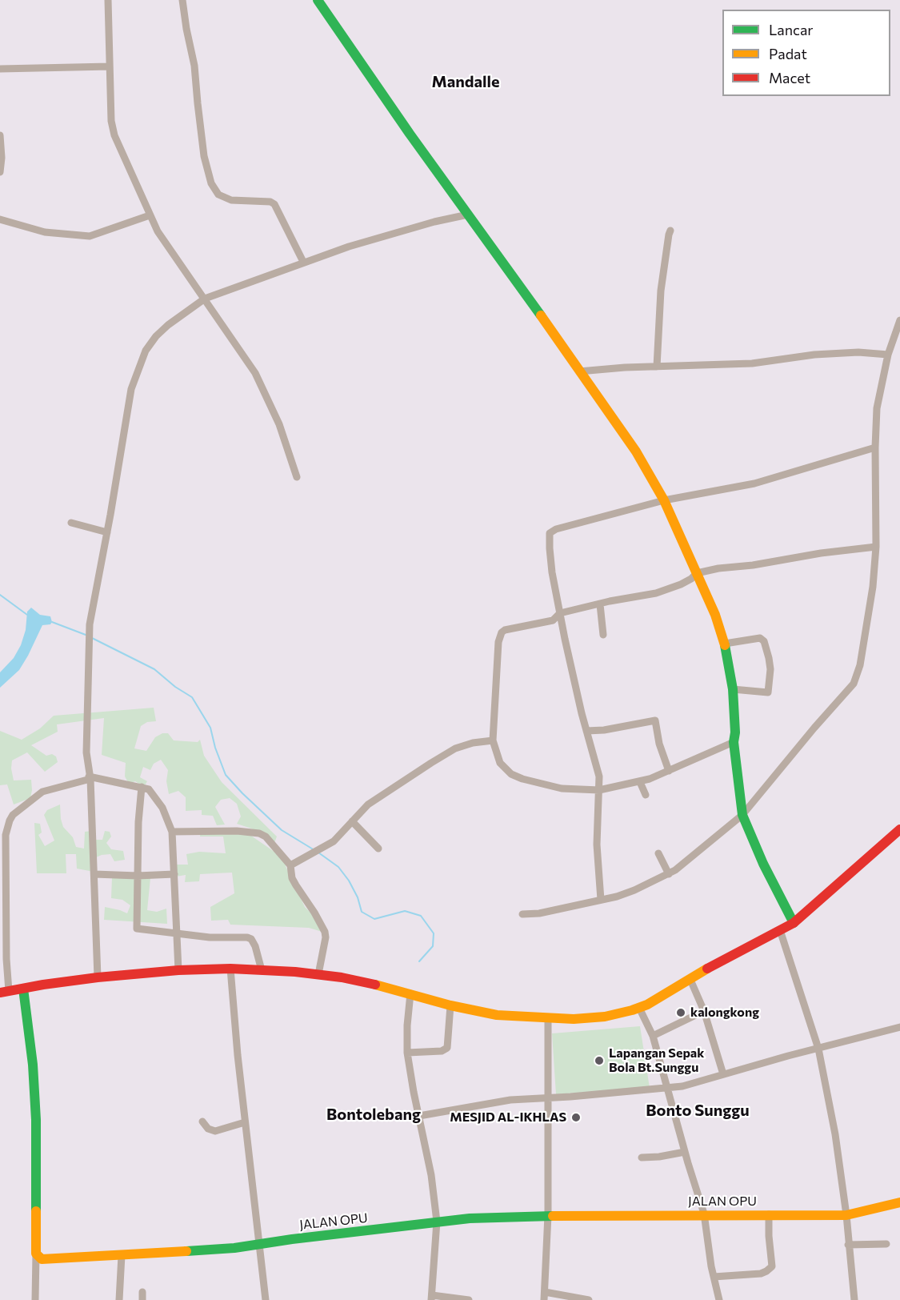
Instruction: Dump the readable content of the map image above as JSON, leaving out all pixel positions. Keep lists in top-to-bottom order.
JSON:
{
  "streets": {
    "street": ["JALAN OPU"]
  },
  "districts": ["Mandalle", "Bonto Sunggu", "Bontolebang"],
  "places": ["kalongkong", "Lapangan Sepak Bola Bt.Sunggu", "MESJID AL-IKHLAS"],
  "legend": ["Lancar", "Padat", "Macet"]
}
